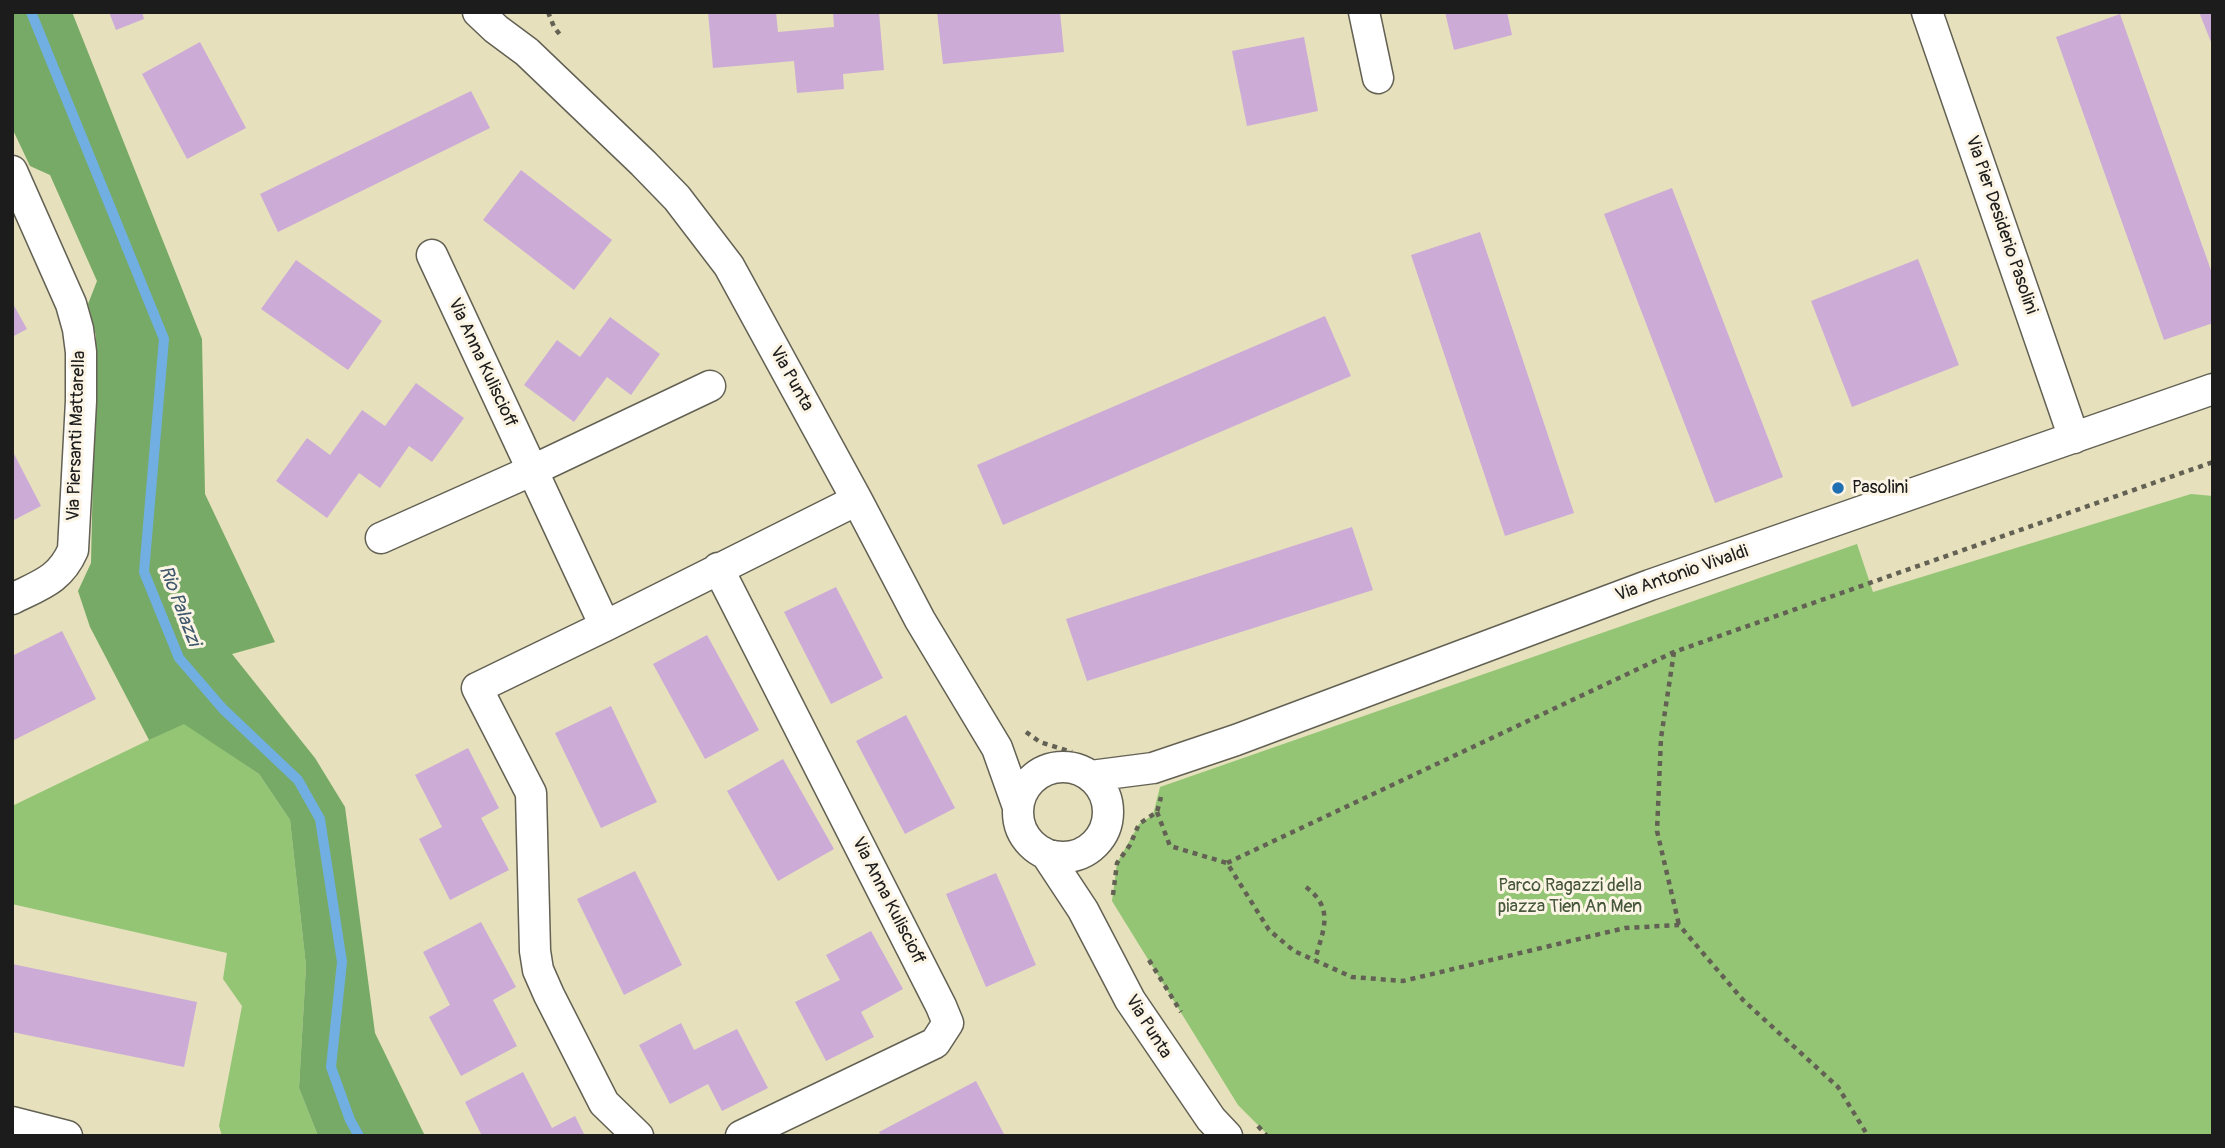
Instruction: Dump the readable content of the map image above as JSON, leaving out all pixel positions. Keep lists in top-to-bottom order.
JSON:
{
  "streets": {
    "street": [
      "Via Pier Desiderio Pasolini",
      "Via Anna Kuliscioff",
      "Via Punta",
      "Via Piersanti Mattarella",
      "Via Antonio Vivaldi"
    ]
  },
  "crossings": [
    ["Via Pier Desiderio Pasolini", "Via Antonio Vivaldi"],
    ["Via Punta", "Via Antonio Vivaldi"]
  ],
  "water": ["Rio Palazzi"],
  "parks": ["Parco Ragazzi della piazza Tien An Men"],
  "places": ["Pasolini"]
}
